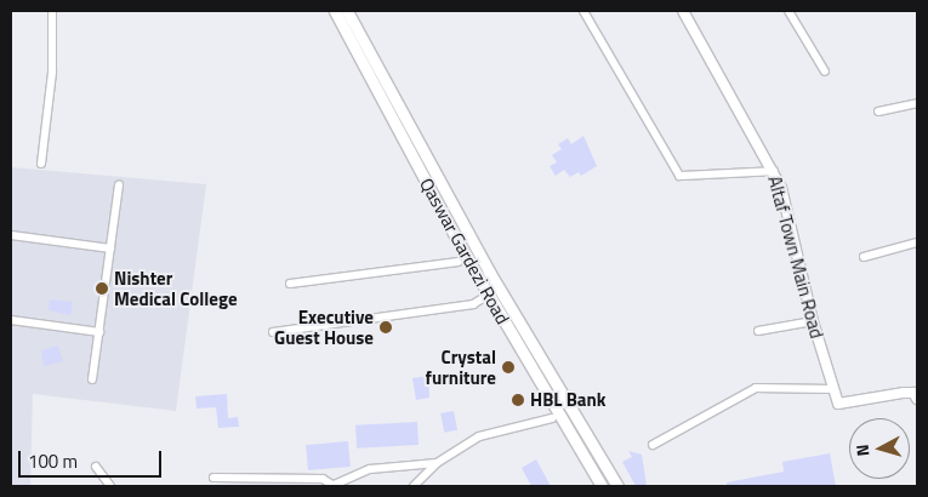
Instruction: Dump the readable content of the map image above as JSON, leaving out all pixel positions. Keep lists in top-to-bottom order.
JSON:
{
  "streets": {
    "main road": ["Qaswar Gardezi Road"],
    "street": ["Altaf Town Main Road"]
  },
  "places": [
    "Nishter Medical College",
    "Executive Guest House",
    "Crystal furniture",
    "HBL Bank"
  ],
  "scale_bar": "100 m",
  "north": "left"
}
